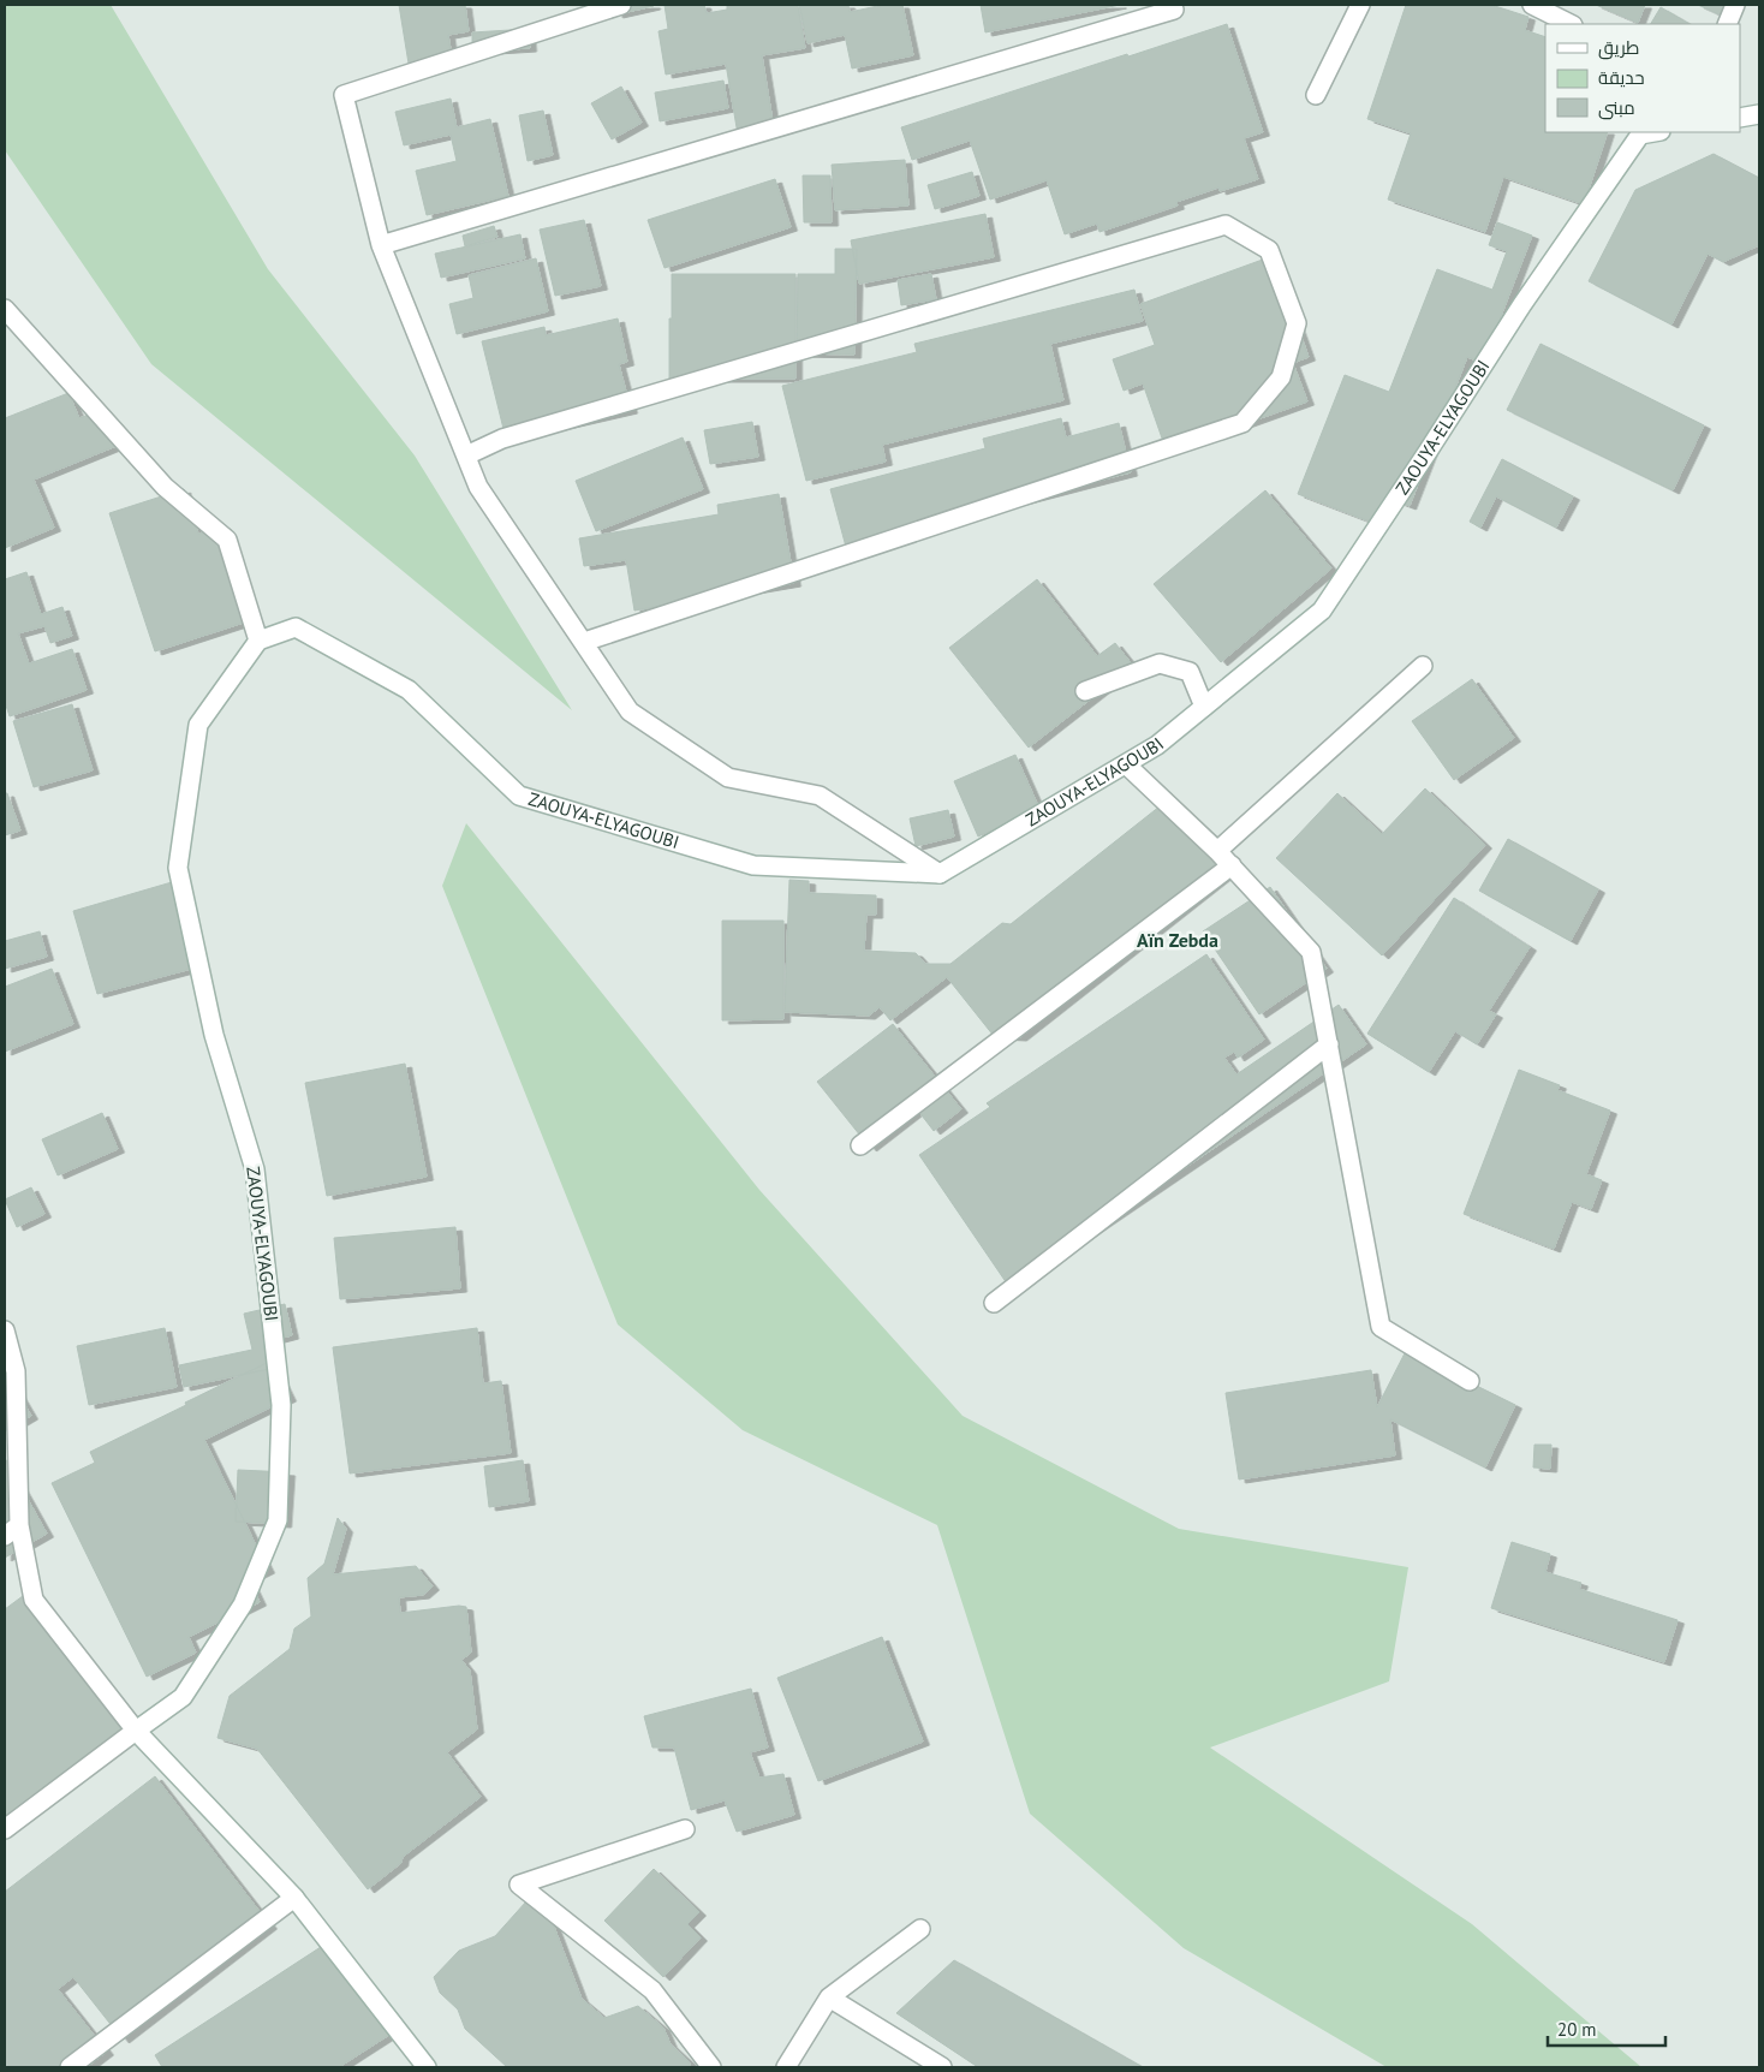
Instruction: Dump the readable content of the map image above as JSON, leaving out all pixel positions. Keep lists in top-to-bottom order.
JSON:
{
  "streets": {
    "street": ["ZAOUYA-ELYAGOUBI"]
  },
  "districts": ["Aïn Zebda"],
  "legend": ["طريق", "حديقة", "مبنى"],
  "scale_bar": "20 m"
}
